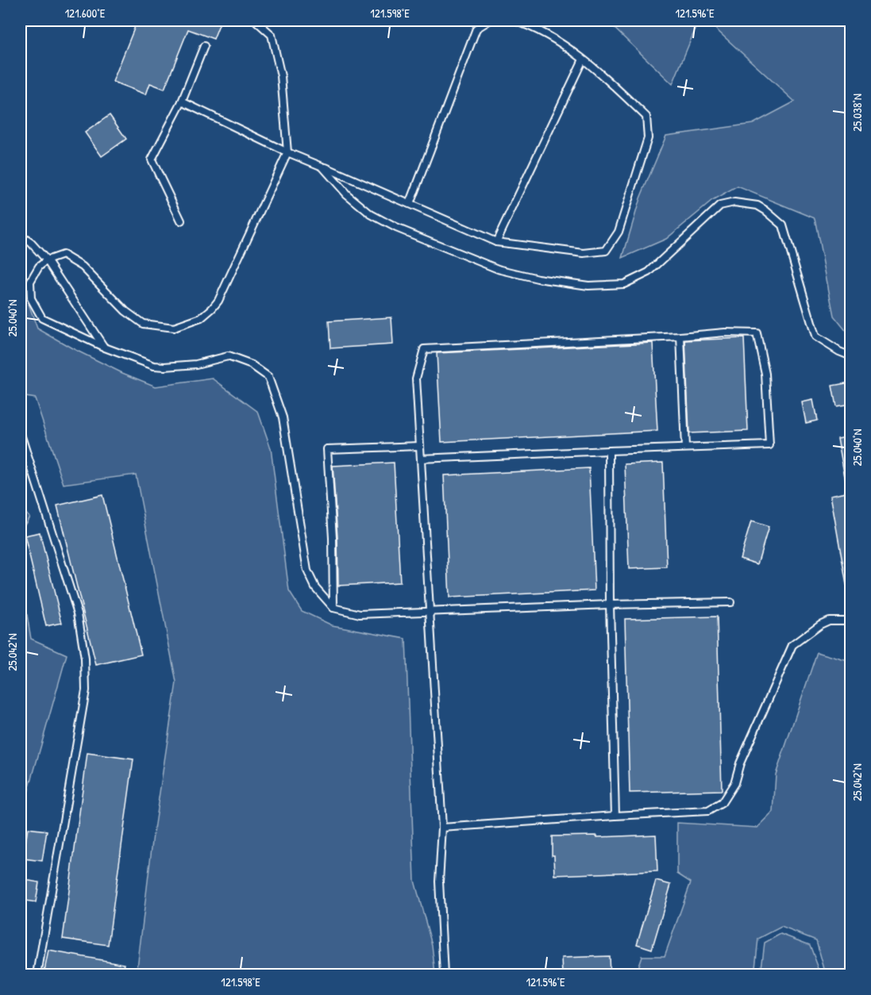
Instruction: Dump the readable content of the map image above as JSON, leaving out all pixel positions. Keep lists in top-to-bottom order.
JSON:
{
  "coordinates": [
    "121.600°E",
    "121.598°E",
    "121.596°E",
    "25.038°N",
    "25.040°N",
    "25.042°N"
  ]
}
